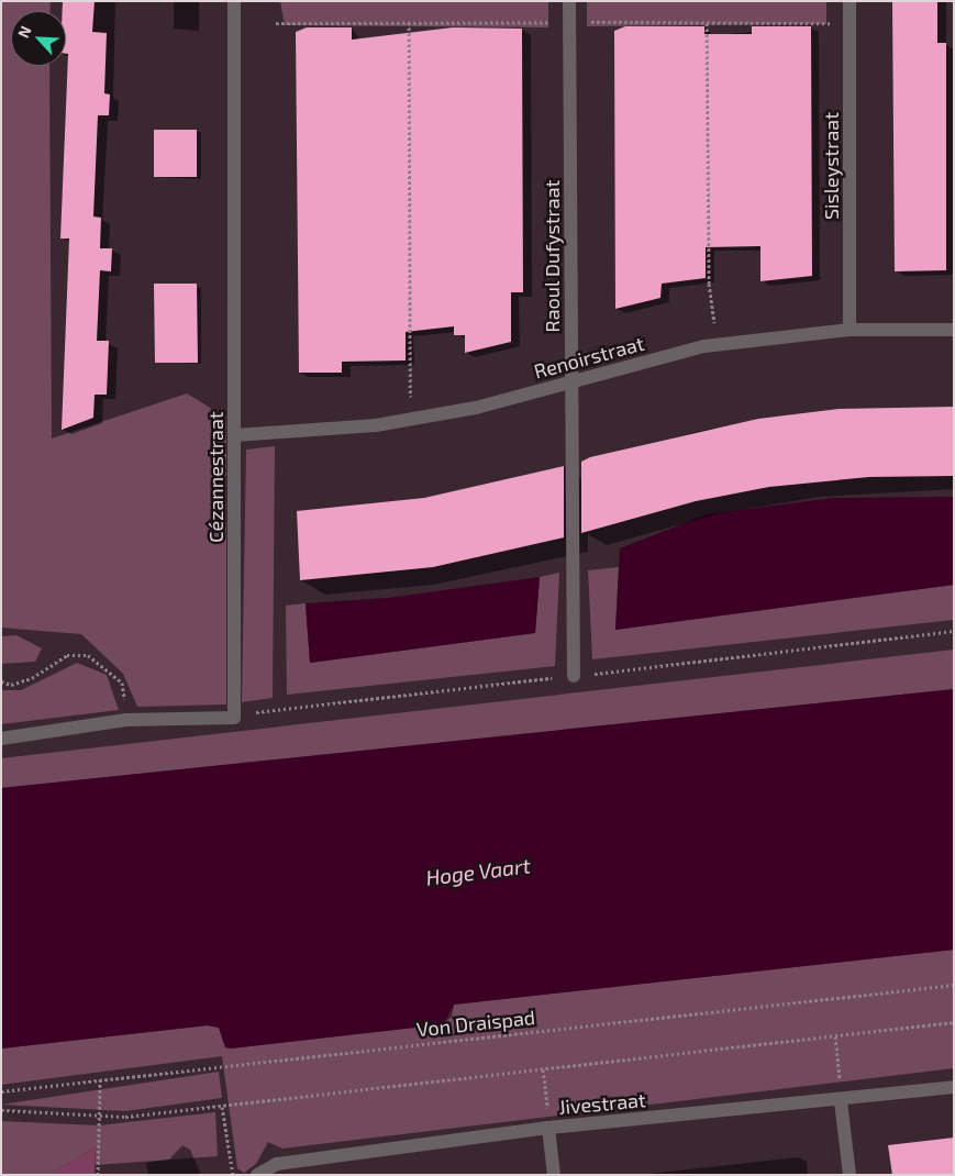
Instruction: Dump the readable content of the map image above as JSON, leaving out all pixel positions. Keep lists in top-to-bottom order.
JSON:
{
  "streets": {
    "street": [
      "Sisleystraat",
      "Raoul Dufystraat",
      "Renoirstraat",
      "Cézannestraat",
      "Jivestraat"
    ],
    "path": ["Von Draispad"]
  },
  "crossings": [
    ["Sisleystraat", "Renoirstraat"],
    ["Raoul Dufystraat", "Renoirstraat"],
    ["Renoirstraat", "Cézannestraat"]
  ],
  "water": ["Hoge Vaart"],
  "north": "top left"
}
